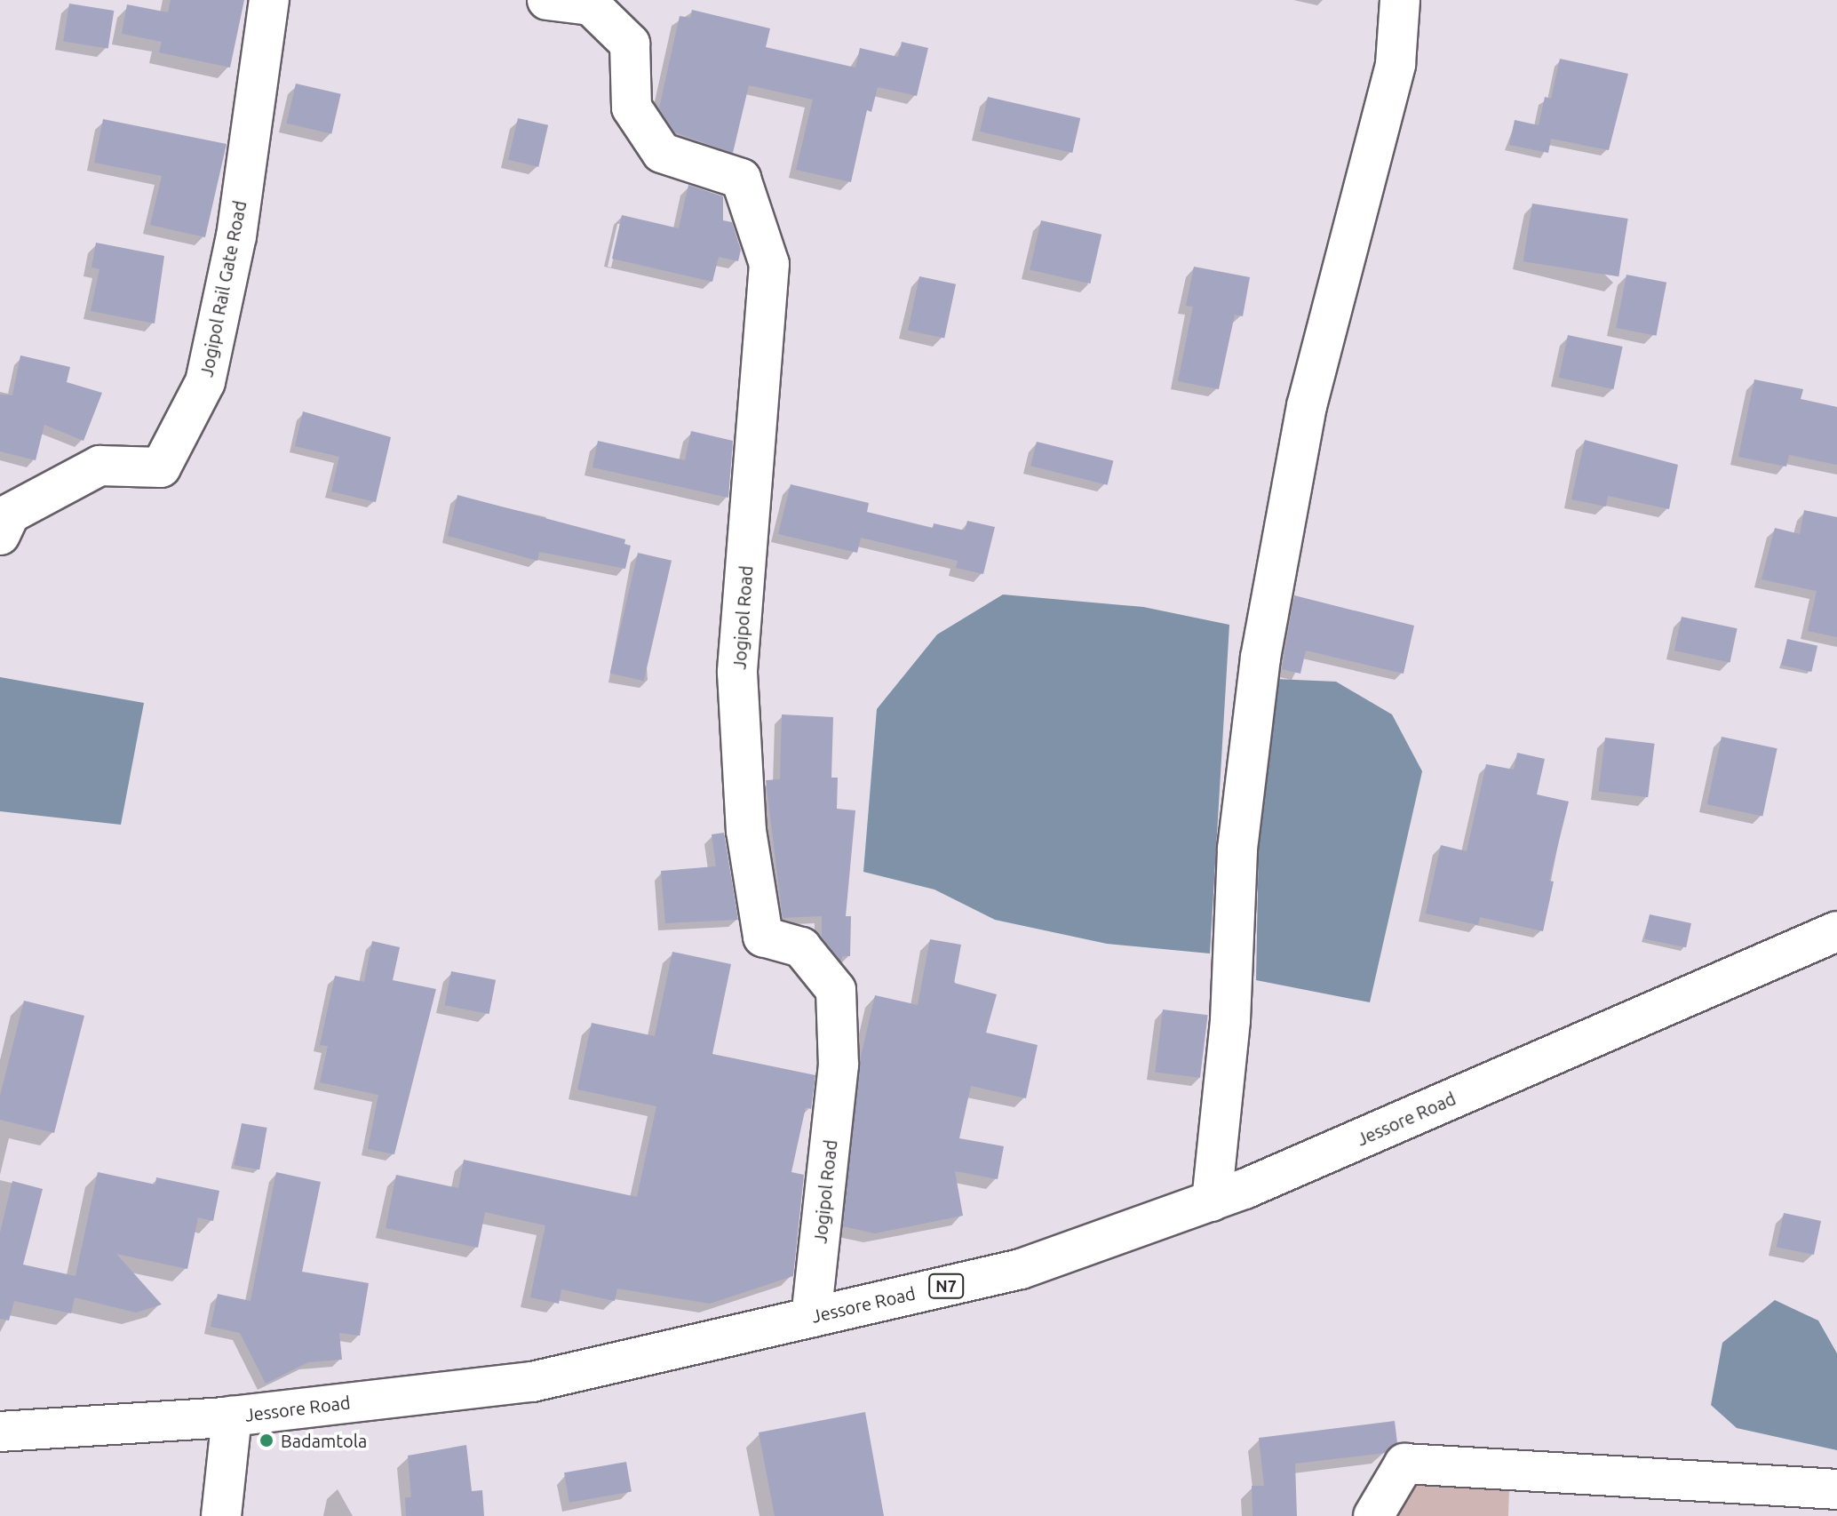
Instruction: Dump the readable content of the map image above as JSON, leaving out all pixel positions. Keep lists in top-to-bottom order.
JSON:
{
  "streets": {
    "main road": [
      "Jogipol Rail Gate Road",
      "Jogipol Road",
      "Jessore Road",
      "N7"
    ]
  },
  "crossings": [
    ["Jogipol Road", "Jessore Road"]
  ],
  "places": ["Badamtola"]
}
